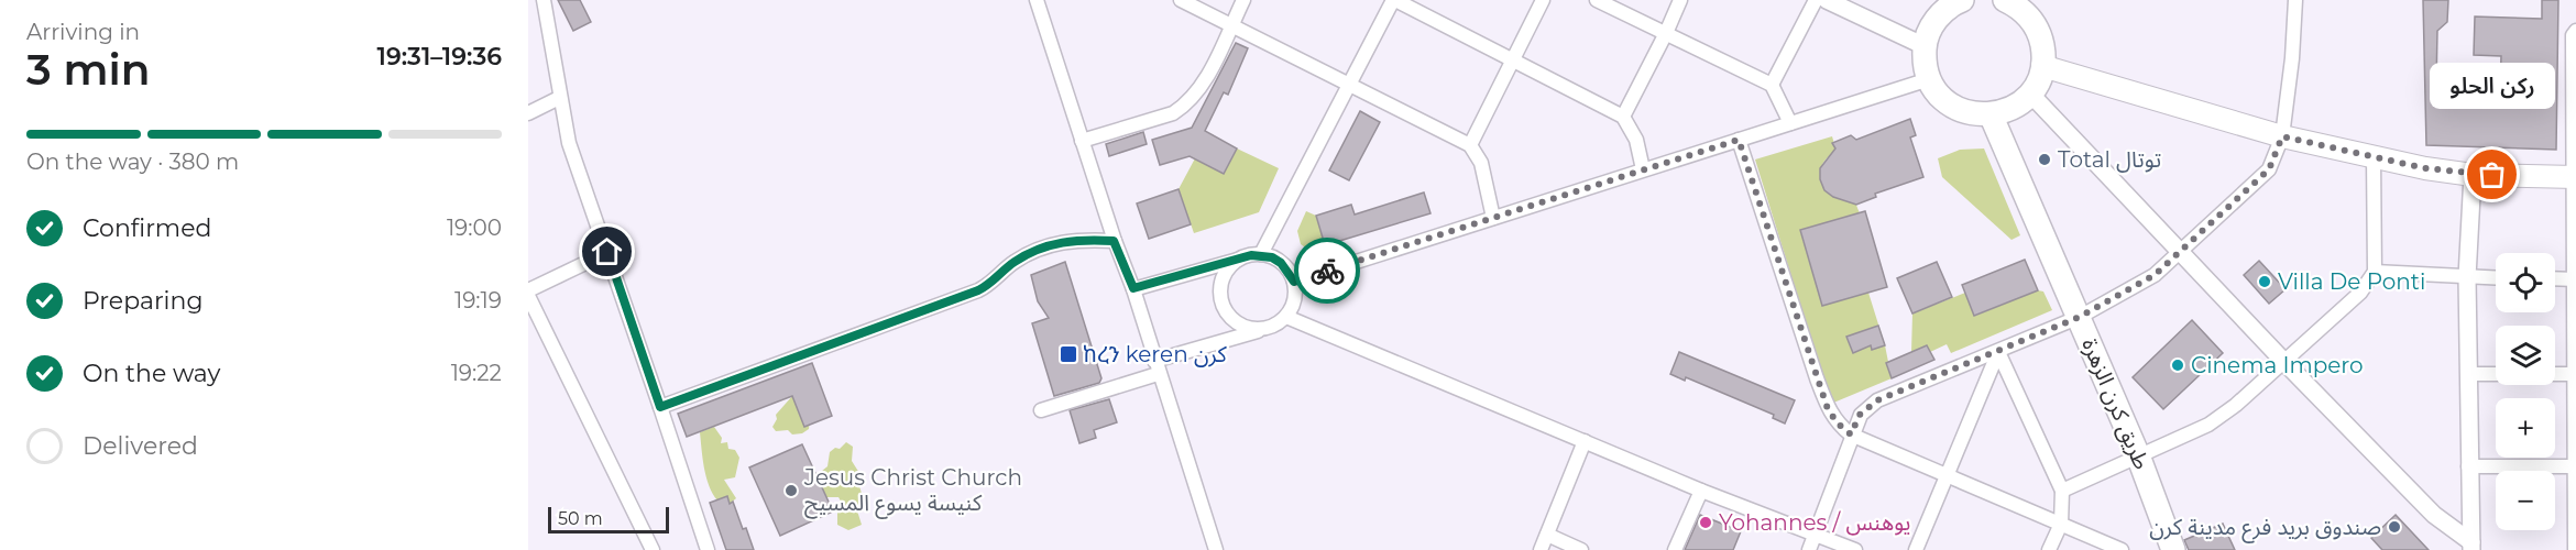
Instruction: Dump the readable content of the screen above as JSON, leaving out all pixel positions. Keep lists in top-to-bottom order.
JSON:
{
  "streets": {
    "highway": ["طريق كرن الزهرة"]
  },
  "places": {
    "other": [
      "Total توتال",
      "ركن الحلو",
      "Villa De Ponti",
      "Cinema Impero",
      "Jesus Christ Church كنيسة يسوع المسيح",
      "Yohannes / يوهنس",
      "صندوق بريد فرع مدينة كرن"
    ],
    "transit": ["ከረን keren كرن"]
  },
  "scale_bar": "50 m",
  "page": {
    "heading": ["3 min", "Arriving in", "19:31–19:36"],
    "bubble": "ركن الحلو",
    "bar": "On the way · 380 m",
    "list": [
      ["Confirmed", "19:00"],
      ["Preparing", "19:19"],
      ["On the way", "19:22"],
      "Delivered"
    ],
    "map_buttons": ["+", "−"],
    "scale": "50 m"
  }
}
